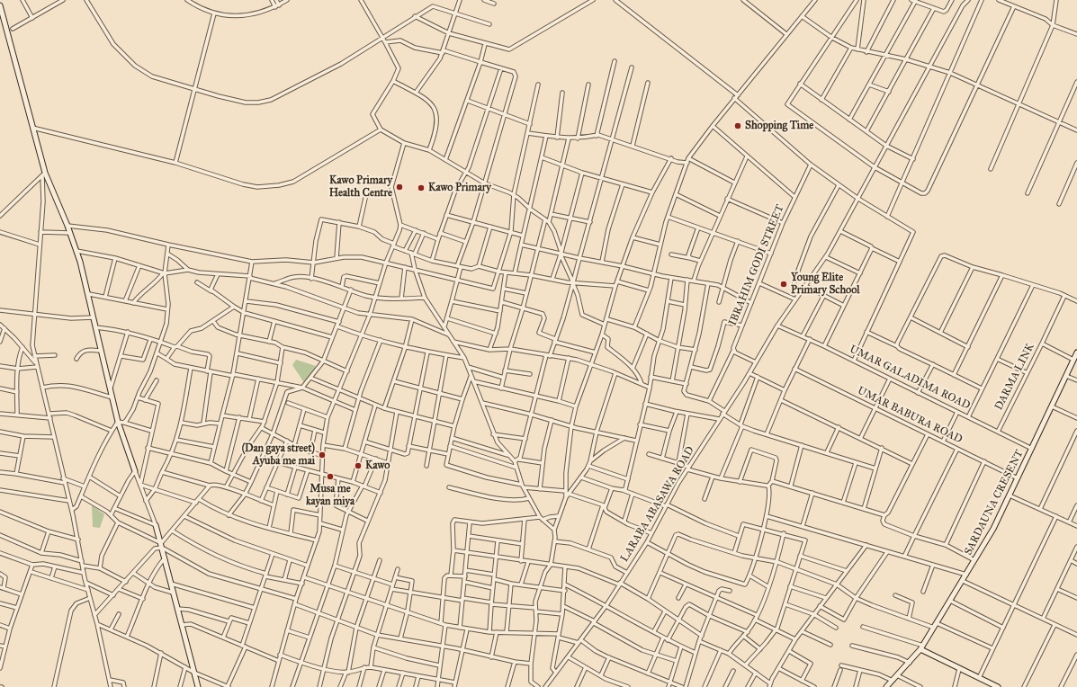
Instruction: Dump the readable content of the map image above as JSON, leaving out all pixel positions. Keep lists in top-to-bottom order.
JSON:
{
  "streets": {
    "street": [
      "IBRAHIM GODI STREET",
      "DARMA LINK",
      "UMAR GALADIMA ROAD",
      "UMAR BABURA ROAD",
      "SARDAUNA CRESENT",
      "LARABA ABASAWA ROAD"
    ]
  },
  "crossings": [
    ["DARMA LINK", "UMAR GALADIMA ROAD"],
    ["DARMA LINK", "SARDAUNA CRESENT"],
    ["UMAR GALADIMA ROAD", "SARDAUNA CRESENT"],
    ["UMAR GALADIMA ROAD", "LARABA ABASAWA ROAD"],
    ["UMAR BABURA ROAD", "SARDAUNA CRESENT"]
  ],
  "places": [
    "Shopping Time",
    "Kawo Primary Health Centre",
    "Kawo Primary",
    "Young Elite Primary School",
    "(Dan gaya street) Ayuba me mai",
    "Kawo",
    "Musa me kayan miya"
  ]
}
